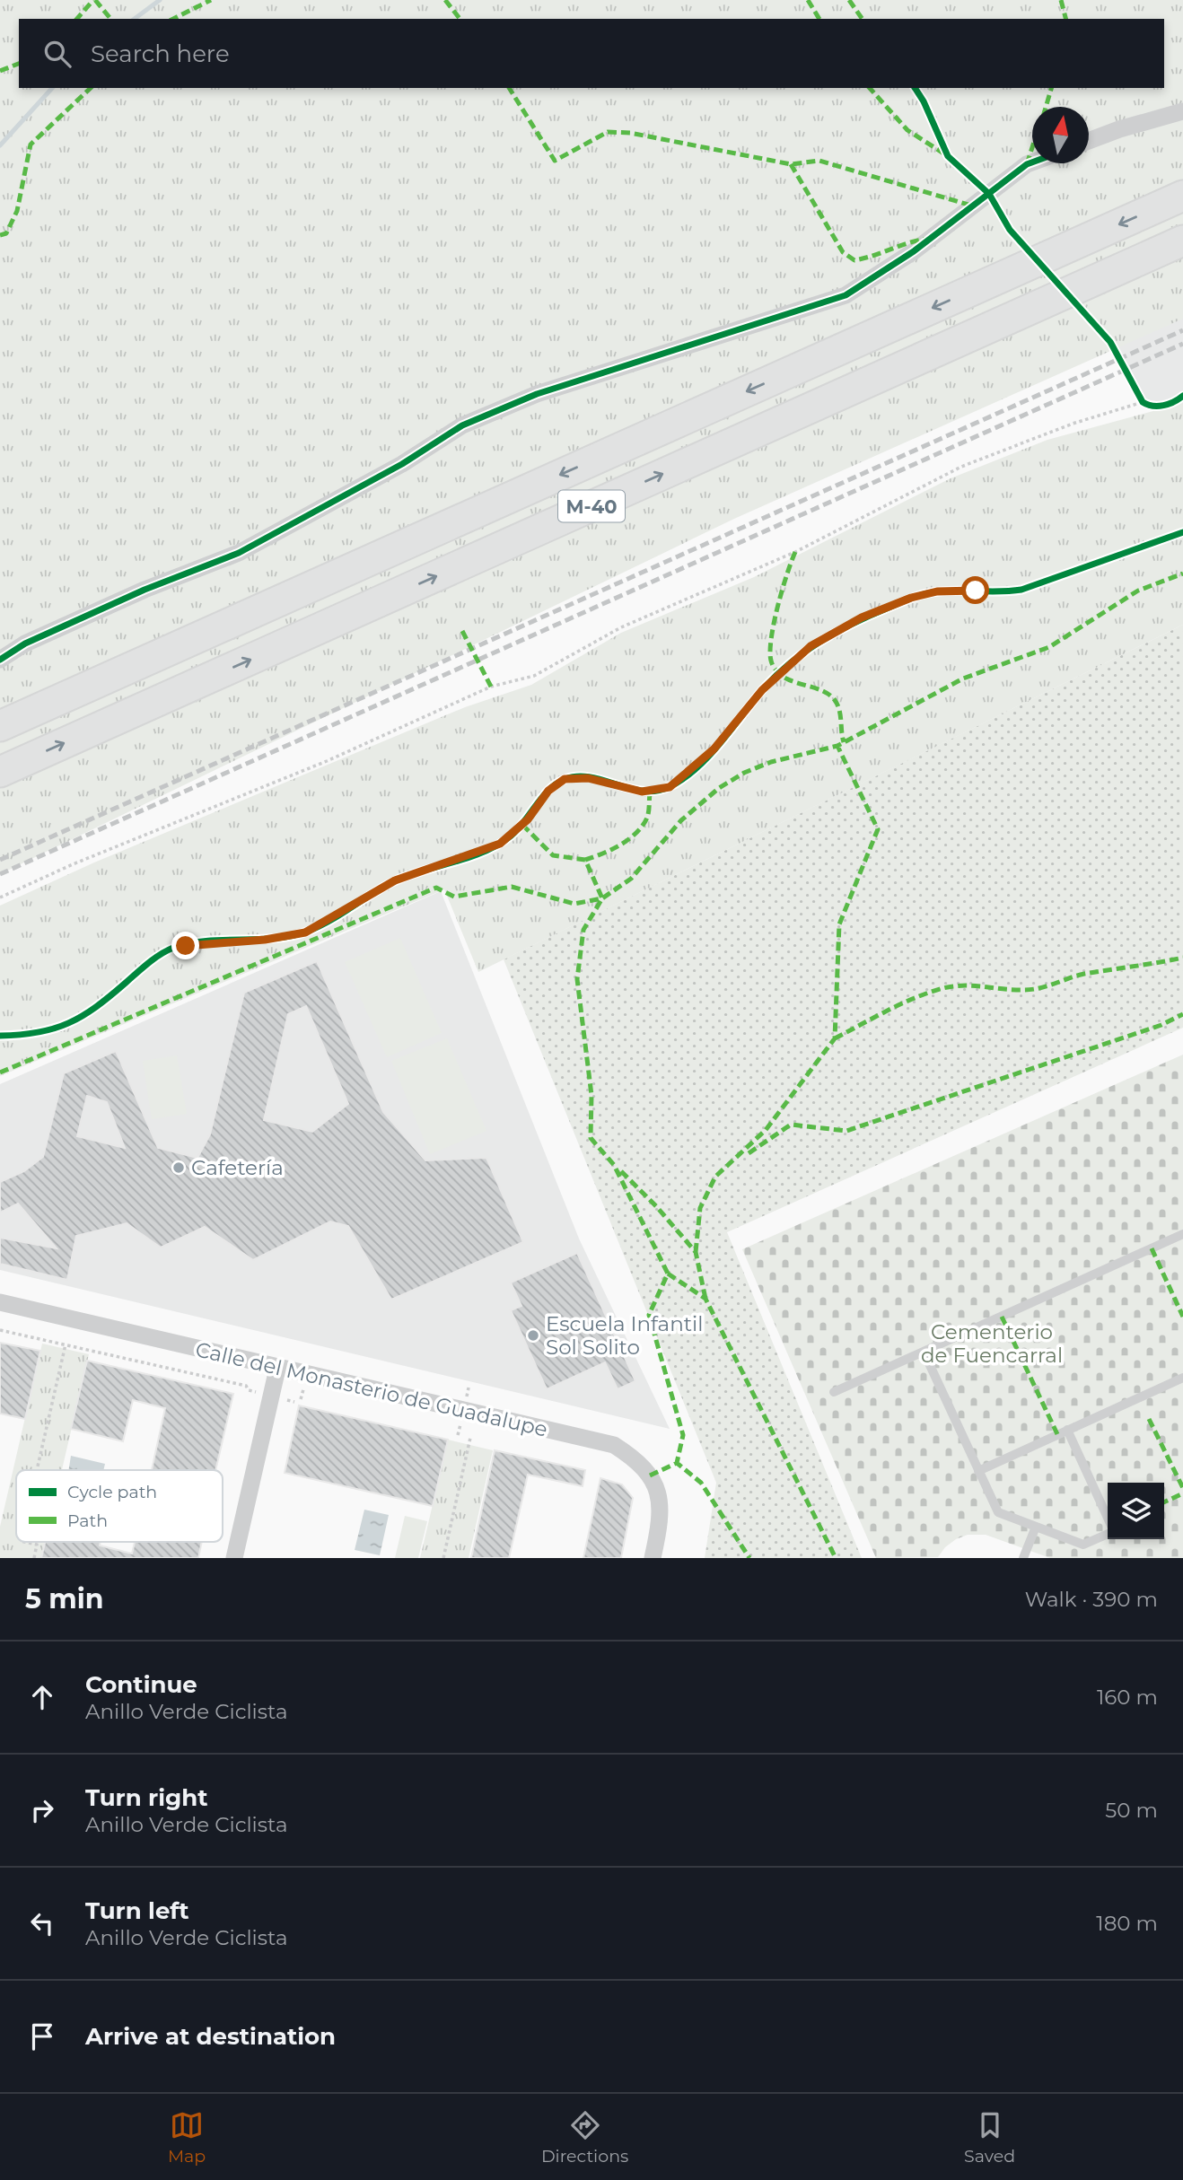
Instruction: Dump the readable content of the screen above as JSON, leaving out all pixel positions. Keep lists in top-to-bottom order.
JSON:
{
  "streets": {
    "highway": ["M-40"],
    "street": ["Calle del Monasterio de Guadalupe"]
  },
  "parks": ["Cementerio de Fuencarral"],
  "places": ["Cafetería", "Escuela Infantil Sol Solito"],
  "legend": ["Cycle path", "Path"],
  "north": "top",
  "page": {
    "search": "Search here",
    "heading": ["5 min", "Walk · 390 m"],
    "list": [
      ["Continue", "Anillo Verde Ciclista", "160 m"],
      ["Turn right", "Anillo Verde Ciclista", "50 m"],
      ["Turn left", "Anillo Verde Ciclista", "180 m"],
      "Arrive at destination"
    ],
    "nav": ["Map", "Directions", "Saved"]
  }
}
